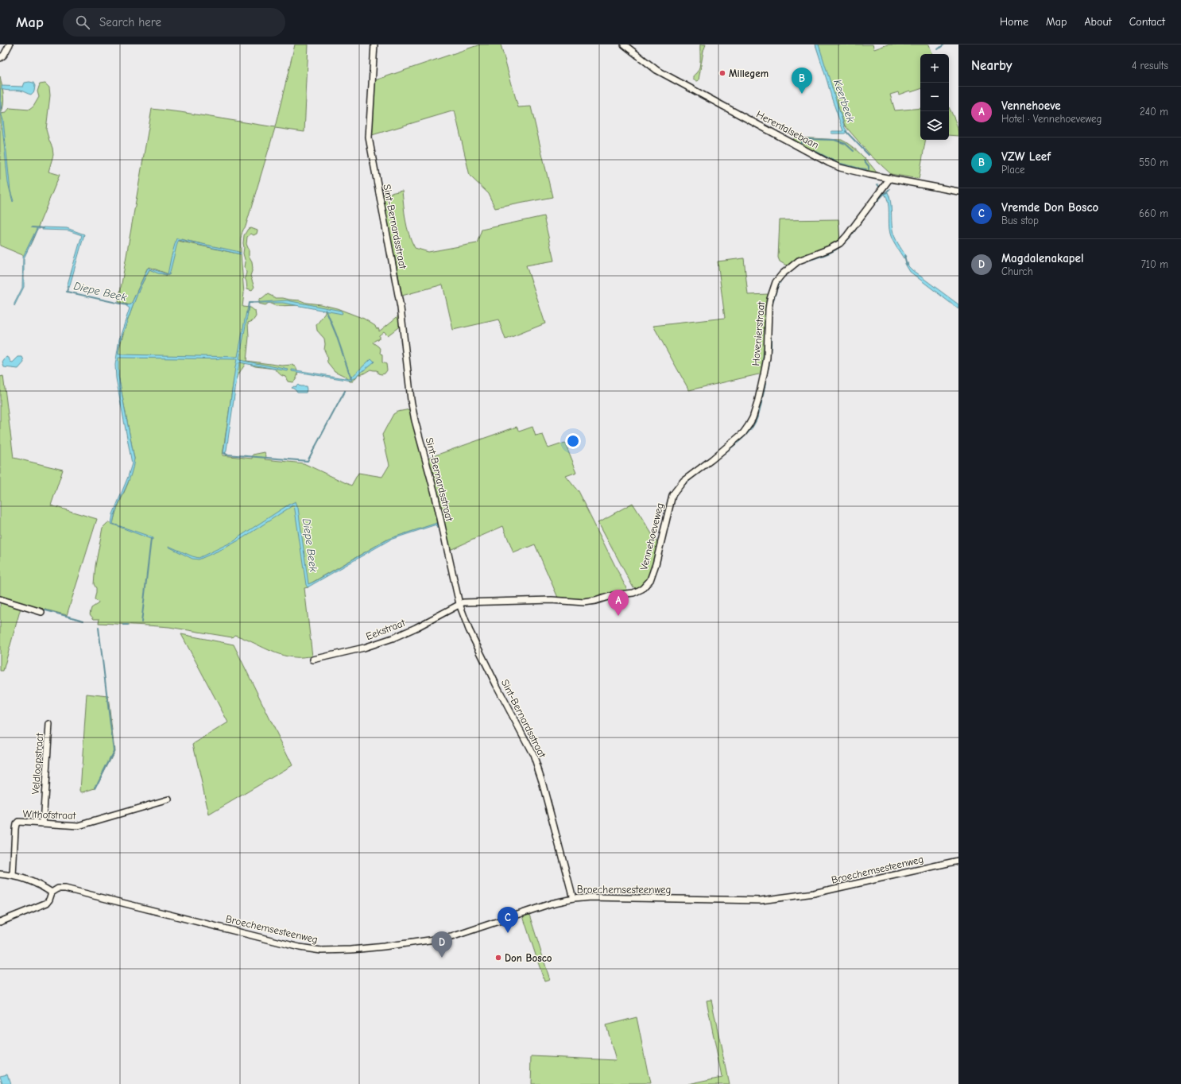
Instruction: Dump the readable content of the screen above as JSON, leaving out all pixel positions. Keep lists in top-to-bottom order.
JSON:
{
  "streets": {
    "street": [
      "Herentalsebaan",
      "Sint-Bernardsstraat",
      "Hovenierstraat",
      "Vennehoeveweg",
      "Eekstraat",
      "Veldloopstraat",
      "Withofstraat",
      "Broechemsesteenweg"
    ]
  },
  "crossings": [
    ["Herentalsebaan", "Hovenierstraat"],
    ["Sint-Bernardsstraat", "Vennehoeveweg"],
    ["Sint-Bernardsstraat", "Eekstraat"],
    ["Sint-Bernardsstraat", "Broechemsesteenweg"],
    ["Hovenierstraat", "Vennehoeveweg"],
    ["Vennehoeveweg", "Eekstraat"],
    ["Veldloopstraat", "Withofstraat"]
  ],
  "water": ["Keerbeek", "Diepe Beek"],
  "places": ["Millegem", "Don Bosco"],
  "page": {
    "header": "Map",
    "search": "Search here",
    "nav": [
      "Home",
      "Map",
      "About",
      "Contact"
    ],
    "heading": ["Nearby", "4 results"],
    "map_buttons": ["+", "−"],
    "pins": [
      "B",
      "A",
      "C",
      "D"
    ],
    "list": [
      {
        "mark": "A",
        "name": "Vennehoeve",
        "note": "Hotel · Vennehoeveweg",
        "value": "240 m"
      },
      {
        "mark": "B",
        "name": "VZW Leef",
        "note": "Place",
        "value": "550 m"
      },
      {
        "mark": "C",
        "name": "Vremde Don Bosco",
        "note": "Bus stop",
        "value": "660 m"
      },
      {
        "mark": "D",
        "name": "Magdalenakapel",
        "note": "Church",
        "value": "710 m"
      }
    ]
  }
}
